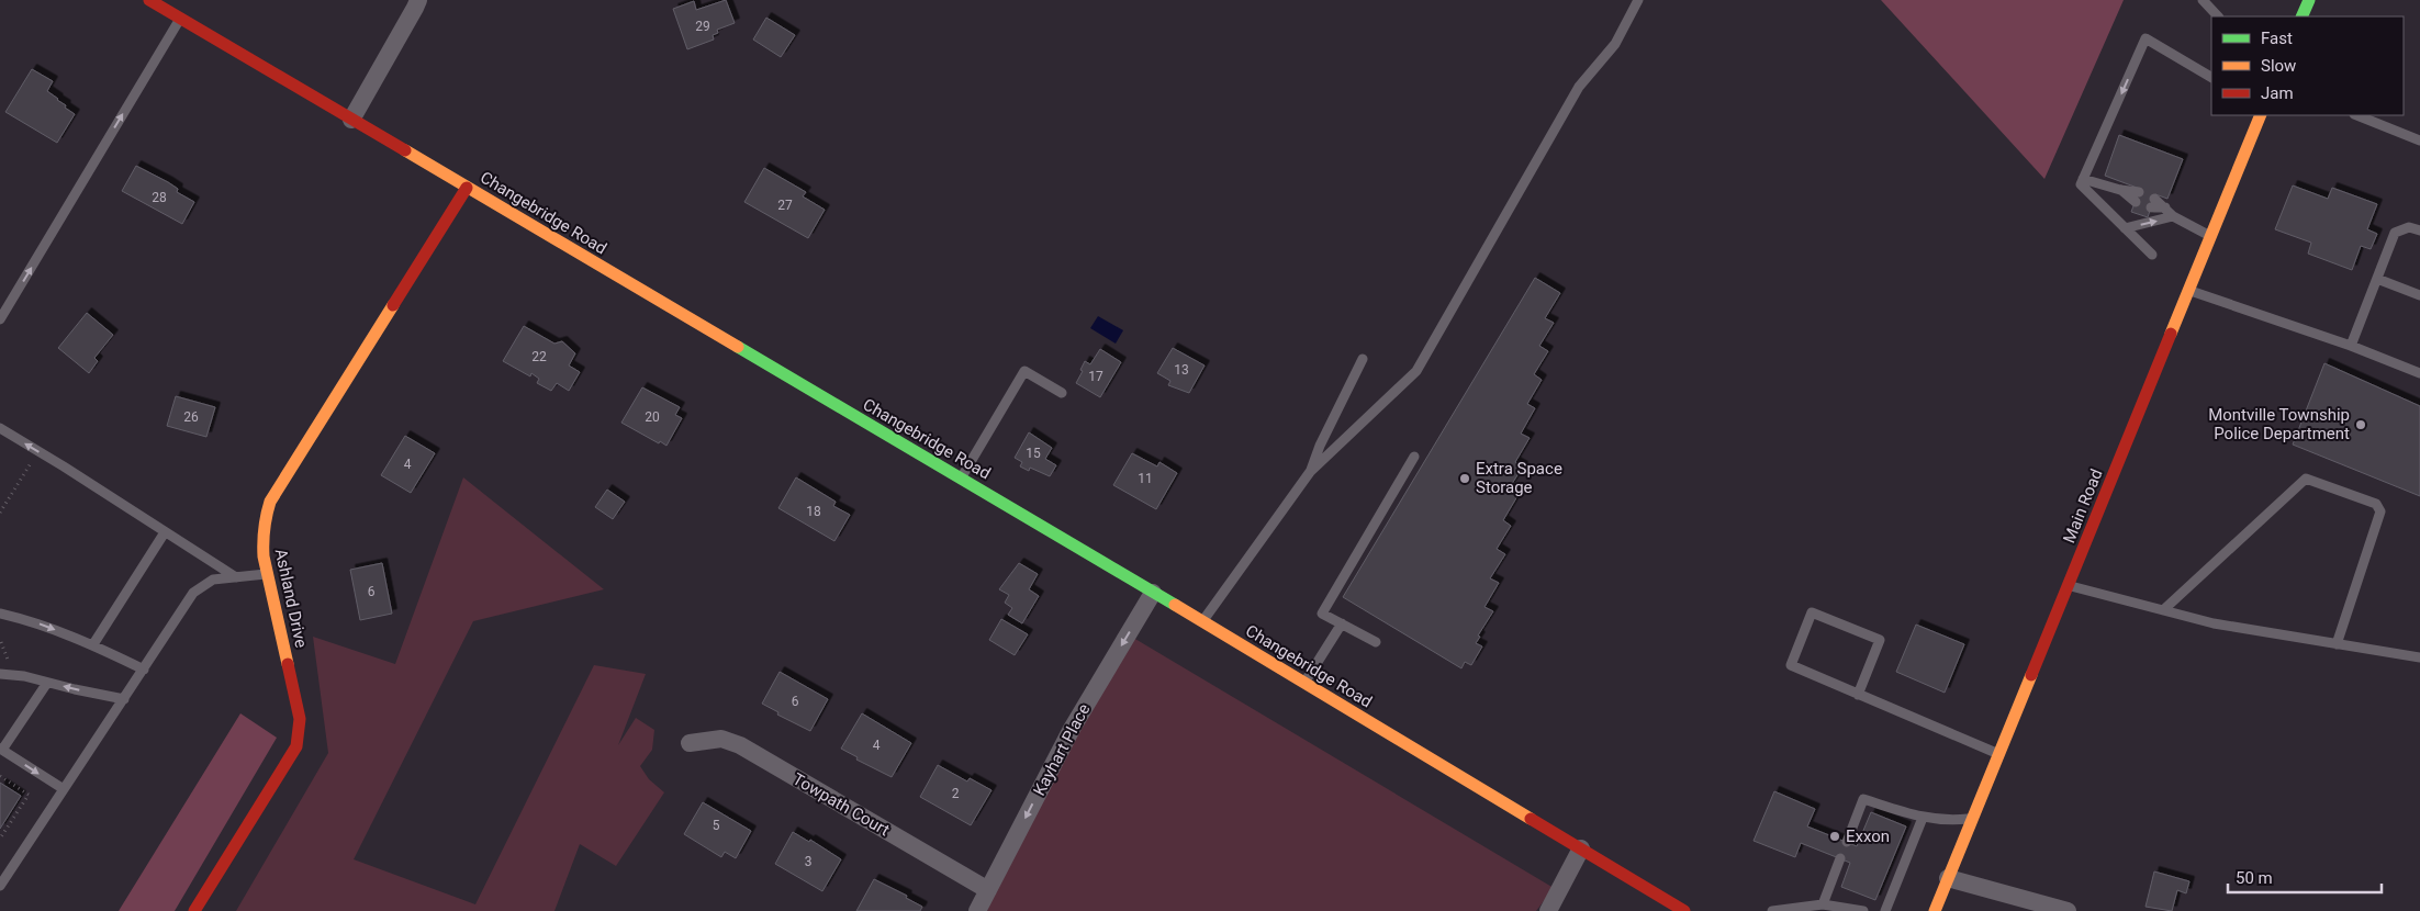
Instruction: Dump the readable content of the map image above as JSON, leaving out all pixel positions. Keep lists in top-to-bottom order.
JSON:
{
  "streets": {
    "main road": ["Changebridge Road", "Main Road", "Ashland Drive"],
    "street": ["Kayhart Place", "Towpath Court"]
  },
  "crossings": [
    ["Changebridge Road", "Ashland Drive"],
    ["Changebridge Road", "Kayhart Place"],
    ["Kayhart Place", "Towpath Court"]
  ],
  "one_way": ["Kayhart Place"],
  "places": ["Montville Township Police Department", "Extra Space Storage", "Exxon"],
  "house_numbers": [
    "29",
    "28",
    "27",
    "22",
    "13",
    "17",
    "26",
    "20",
    "15",
    "4",
    "11",
    "18",
    "6",
    "6",
    "4",
    "2",
    "5",
    "3"
  ],
  "legend": ["Fast", "Slow", "Jam"],
  "scale_bar": "50 m"
}
